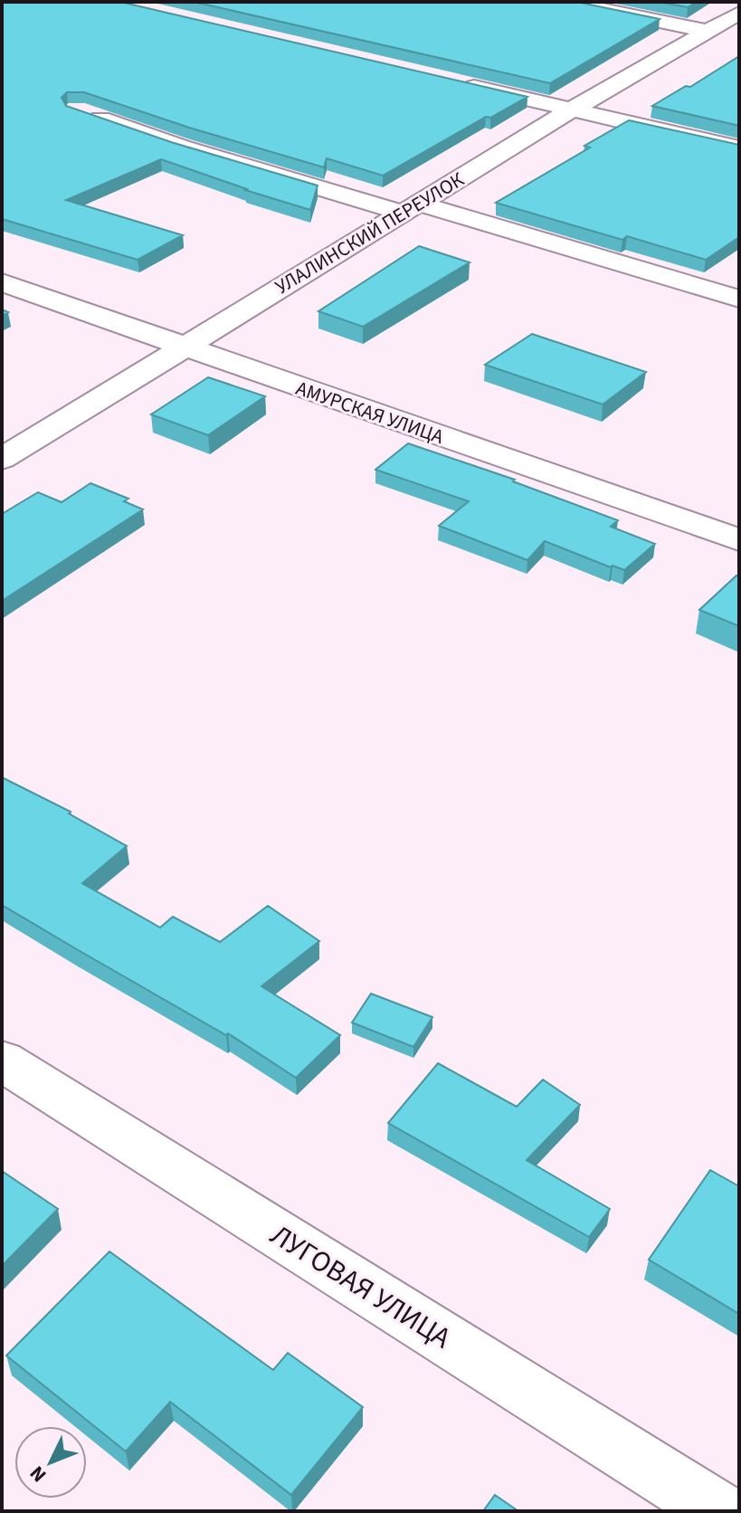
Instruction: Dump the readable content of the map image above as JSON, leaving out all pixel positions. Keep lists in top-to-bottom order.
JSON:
{
  "streets": {
    "street": ["УЛАЛИНСКИЙ ПЕРЕУЛОК", "АМУРСКАЯ УЛИЦА", "ЛУГОВАЯ УЛИЦА"]
  },
  "crossings": [
    ["УЛАЛИНСКИЙ ПЕРЕУЛОК", "АМУРСКАЯ УЛИЦА"]
  ],
  "north": "bottom left"
}
